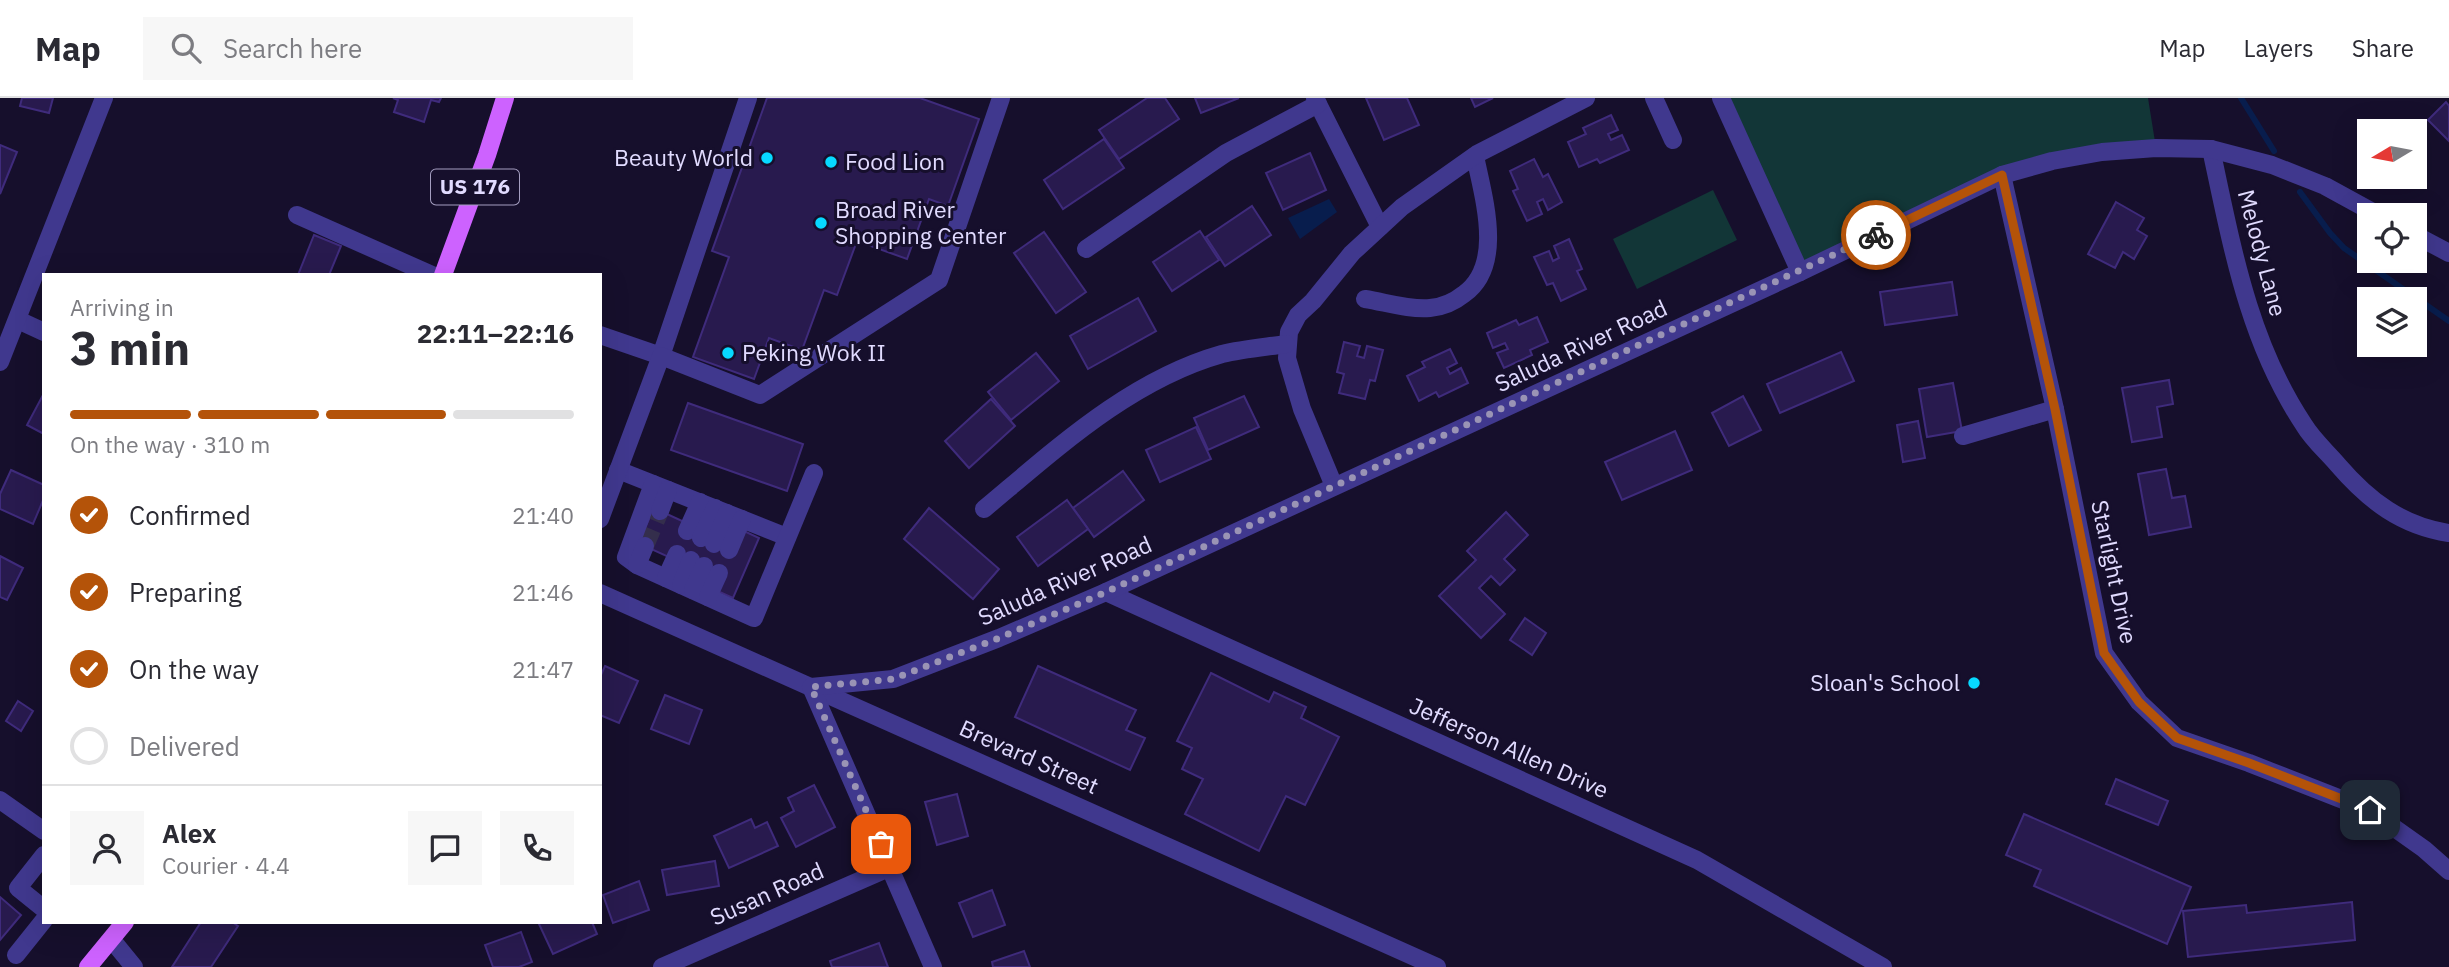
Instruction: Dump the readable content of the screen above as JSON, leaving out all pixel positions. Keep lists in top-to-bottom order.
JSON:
{
  "streets": {
    "main road": ["US 176"],
    "street": [
      "Melody Lane",
      "Saluda River Road",
      "Starlight Drive",
      "Jefferson Allen Drive",
      "Brevard Street",
      "Susan Road"
    ]
  },
  "crossings": [
    ["Melody Lane", "Saluda River Road"],
    ["Saluda River Road", "Starlight Drive"],
    ["Saluda River Road", "Jefferson Allen Drive"],
    ["Saluda River Road", "Brevard Street"]
  ],
  "places": [
    "Beauty World",
    "Food Lion",
    "Broad River Shopping Center",
    "Peking Wok II",
    "Sloan's School"
  ],
  "north": "left",
  "page": {
    "header": "Map",
    "search": "Search here",
    "nav": ["Map", "Layers", "Share"],
    "heading": ["3 min", "Arriving in", "22:11–22:16"],
    "panel": ["Alex", "Courier · 4.4"],
    "bar": "On the way · 310 m",
    "list": [
      ["Confirmed", "21:40"],
      ["Preparing", "21:46"],
      ["On the way", "21:47"],
      "Delivered"
    ]
  }
}
